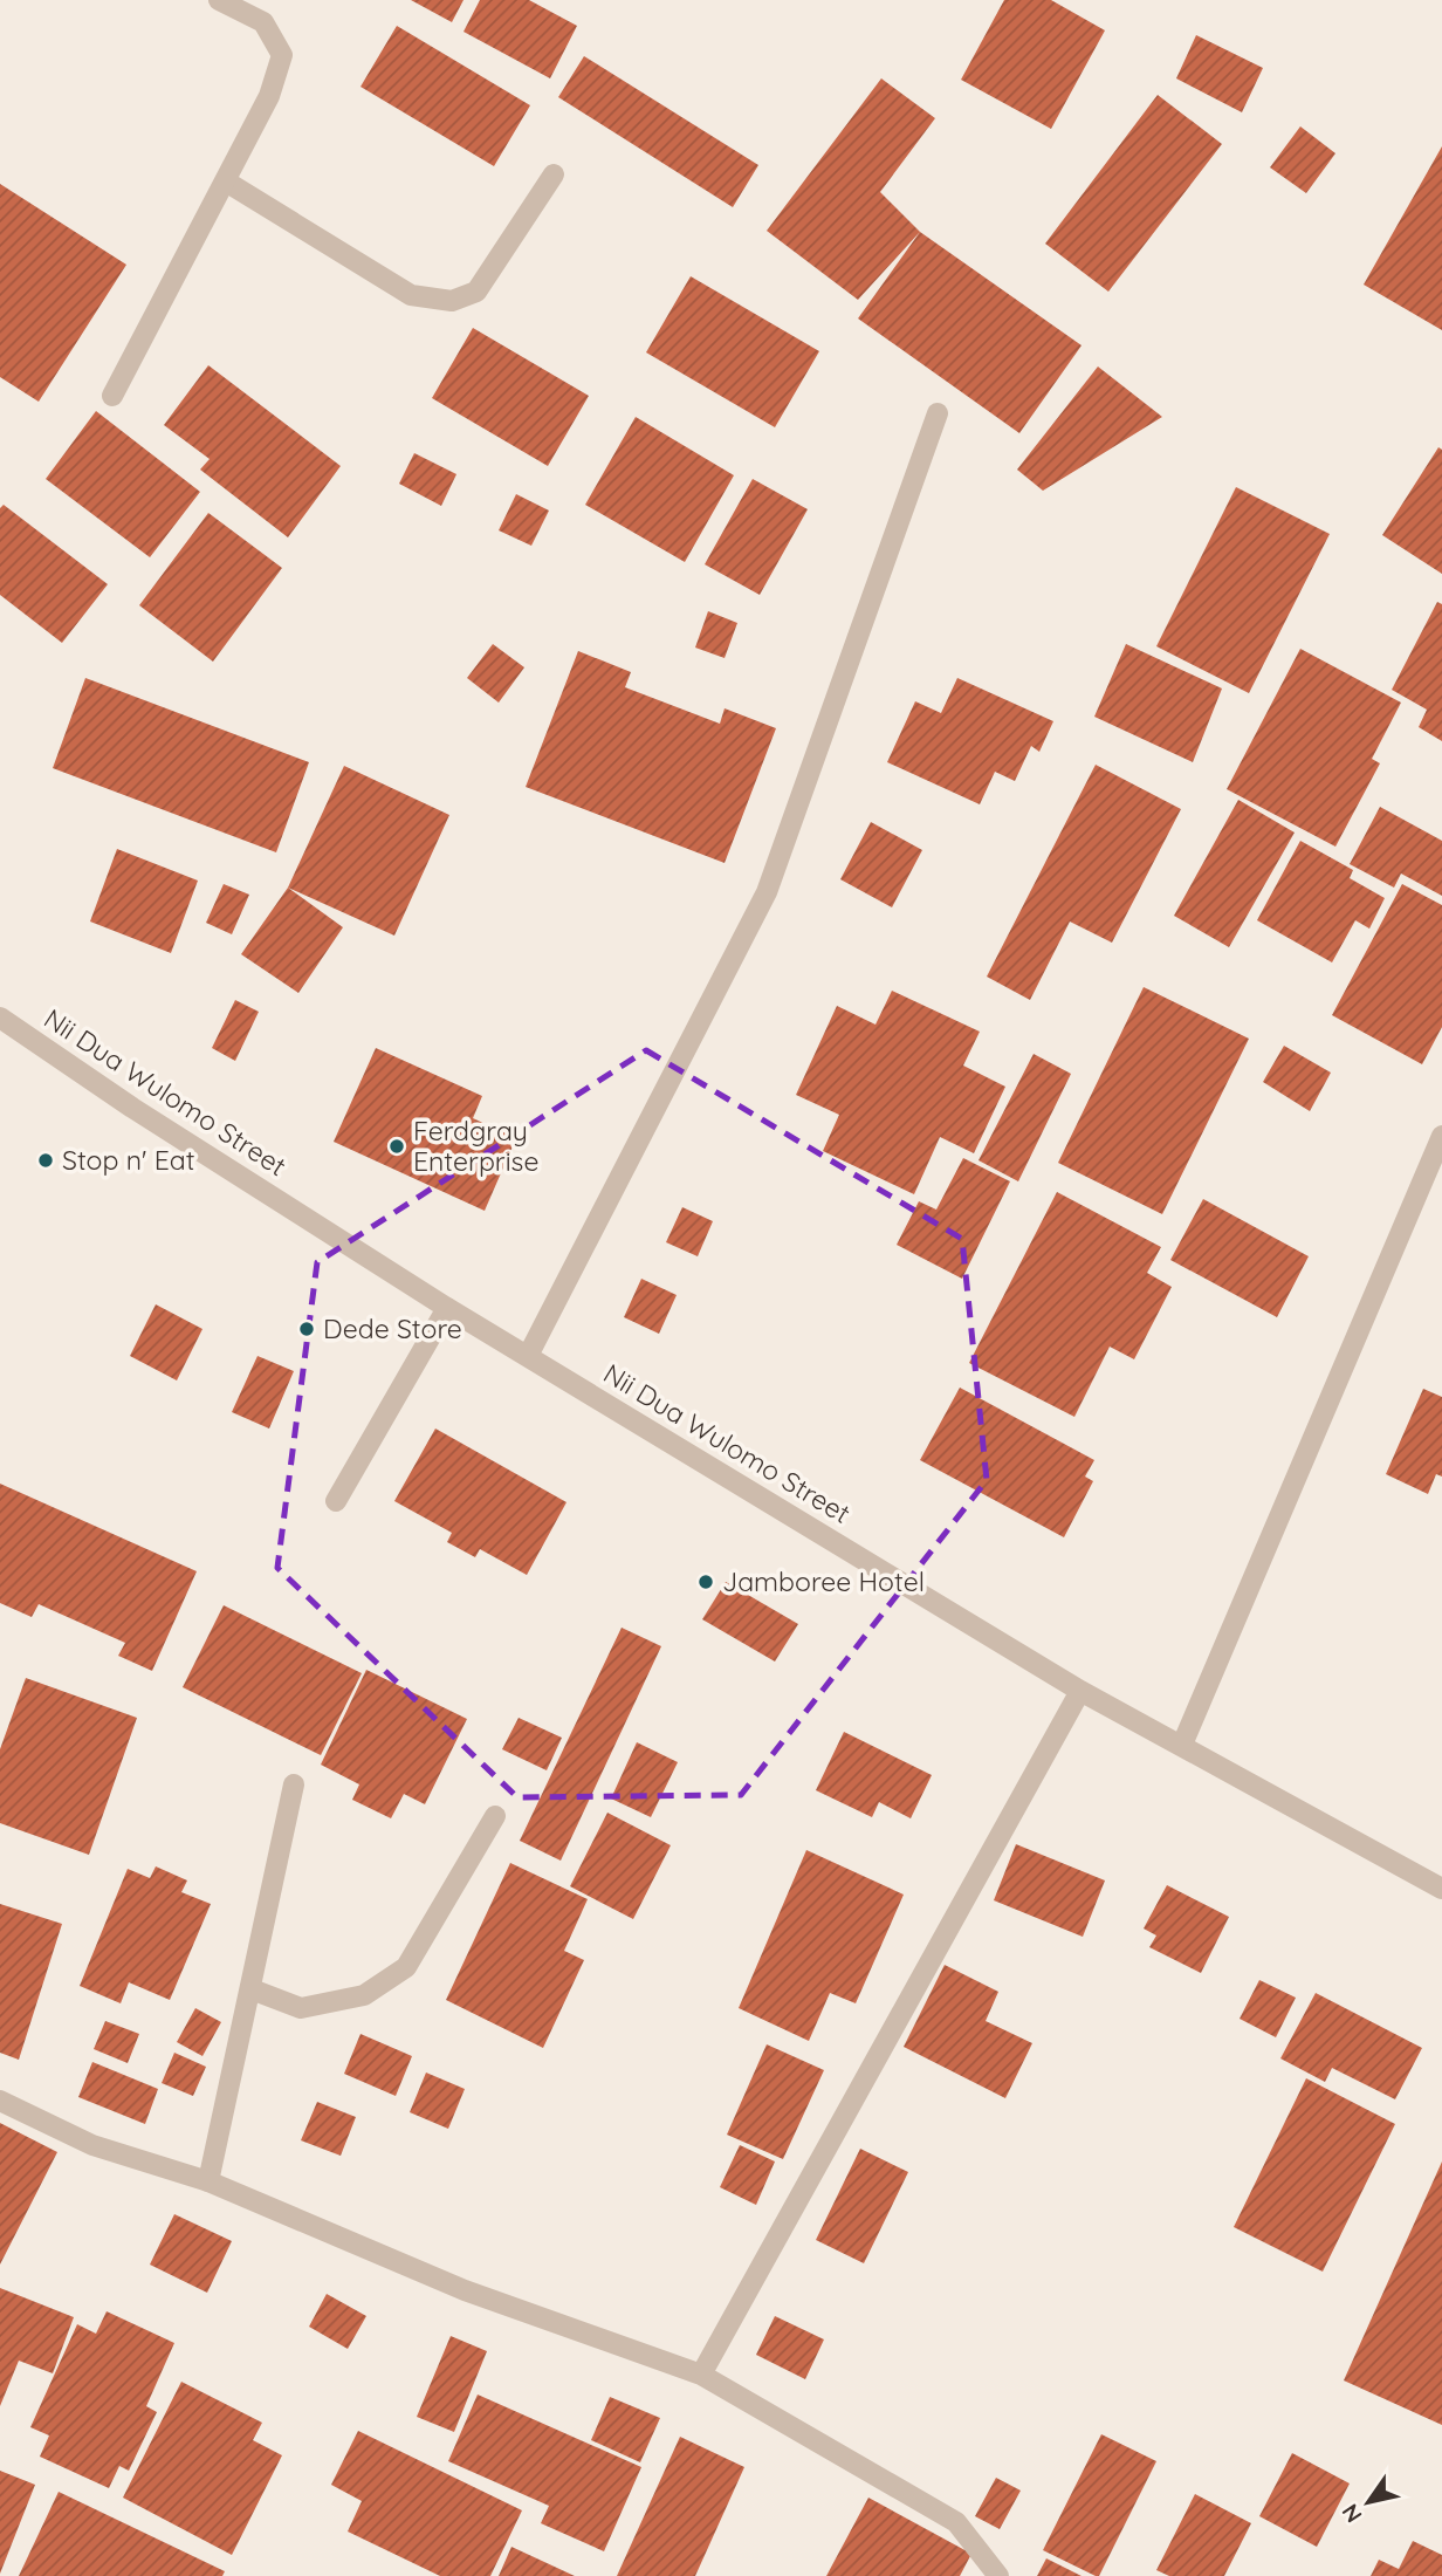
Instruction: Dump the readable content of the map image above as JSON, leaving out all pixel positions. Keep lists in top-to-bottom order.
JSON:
{
  "streets": {
    "street": ["Nii Dua Wulomo Street"]
  },
  "places": [
    "Ferdgray Enterprise",
    "Stop n' Eat",
    "Dede Store",
    "Jamboree Hotel"
  ],
  "north": "bottom left"
}
